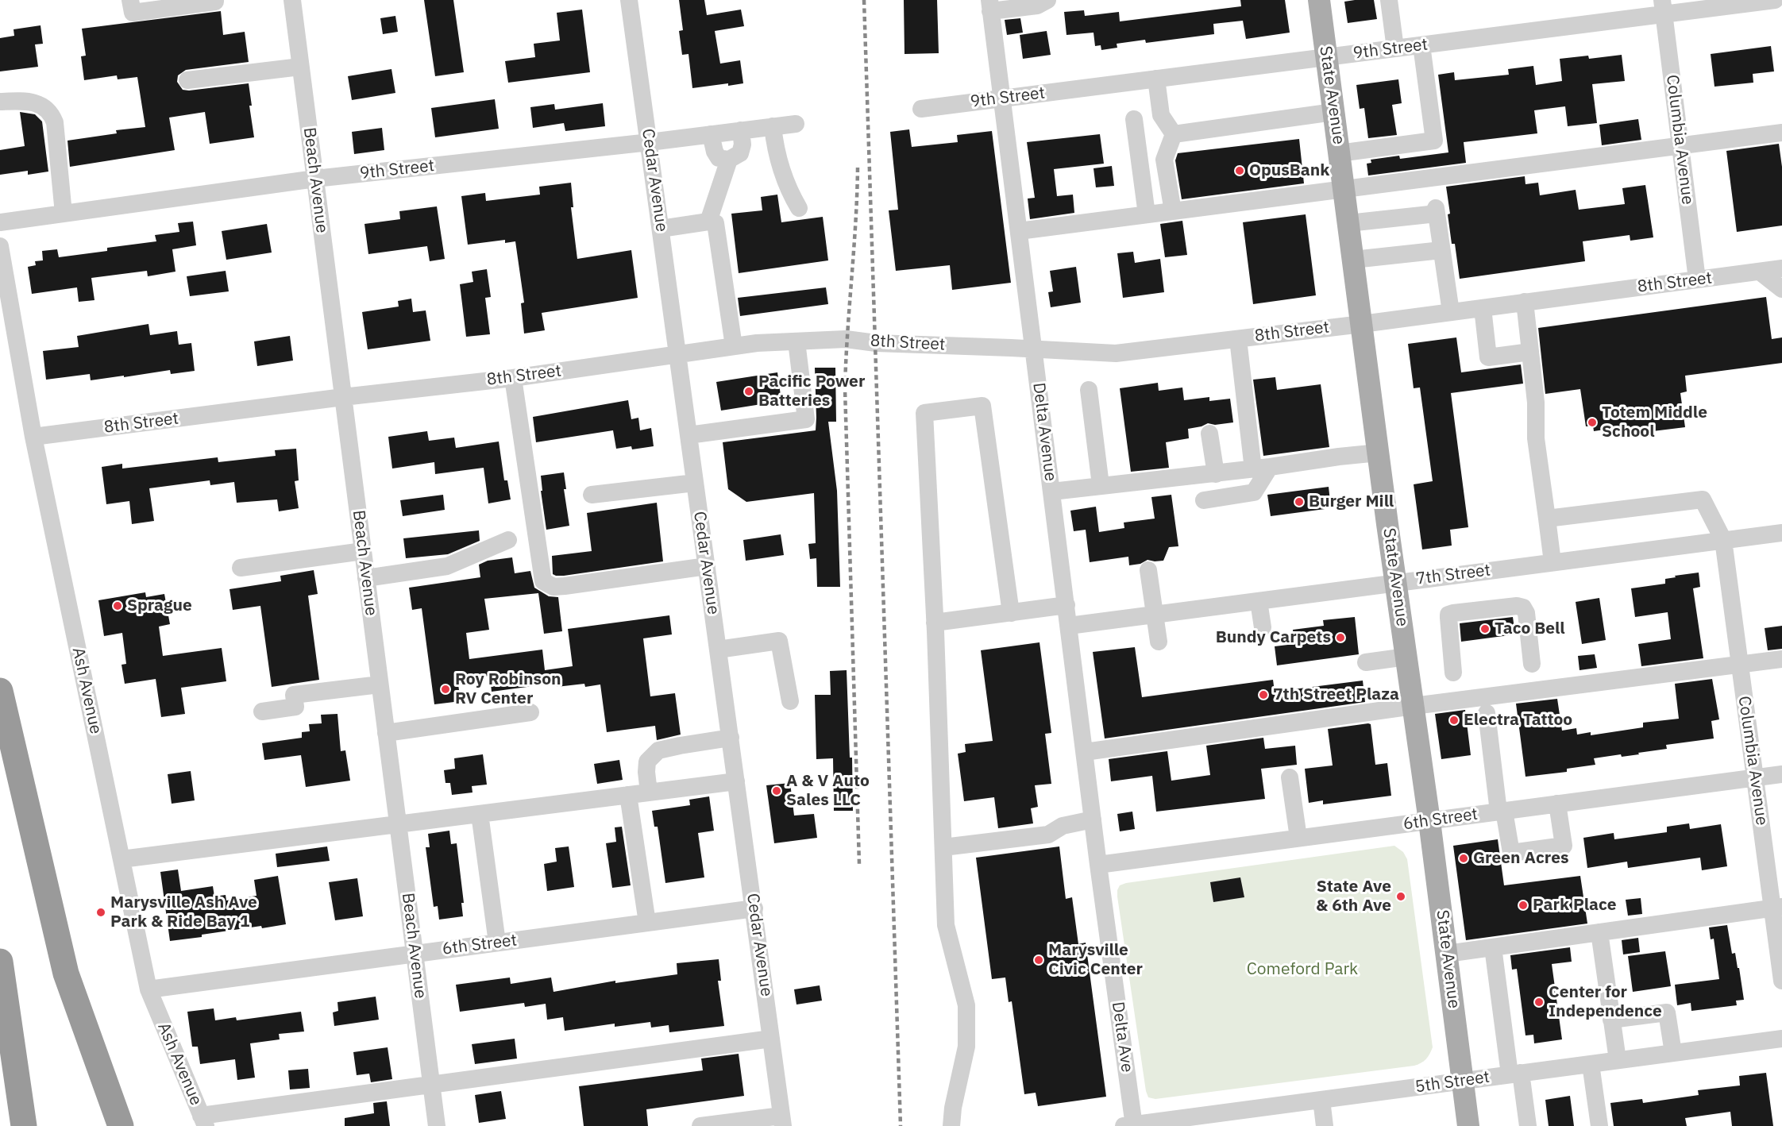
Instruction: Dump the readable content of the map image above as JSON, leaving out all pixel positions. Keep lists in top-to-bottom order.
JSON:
{
  "streets": {
    "main road": ["State Avenue"],
    "street": [
      "9th Street",
      "Columbia Avenue",
      "Beach Avenue",
      "Cedar Avenue",
      "8th Street",
      "Delta Avenue",
      "7th Street",
      "Ash Avenue",
      "6th Street",
      "Delta Ave",
      "5th Street"
    ]
  },
  "crossings": [
    ["9th Street", "State Avenue"],
    ["9th Street", "Columbia Avenue"],
    ["9th Street", "Beach Avenue"],
    ["9th Street", "Cedar Avenue"],
    ["9th Street", "Delta Avenue"],
    ["State Avenue", "8th Street"],
    ["State Avenue", "7th Street"],
    ["State Avenue", "6th Street"],
    ["State Avenue", "5th Street"],
    ["Columbia Avenue", "8th Street"],
    ["Columbia Avenue", "7th Street"],
    ["Columbia Avenue", "6th Street"],
    ["Beach Avenue", "8th Street"],
    ["Beach Avenue", "6th Street"],
    ["Cedar Avenue", "8th Street"],
    ["Cedar Avenue", "6th Street"],
    ["8th Street", "Delta Avenue"],
    ["8th Street", "Ash Avenue"],
    ["Delta Avenue", "7th Street"],
    ["Delta Avenue", "6th Street"],
    ["Delta Avenue", "Delta Ave"],
    ["Ash Avenue", "6th Street"],
    ["6th Street", "Delta Ave"],
    ["Delta Ave", "5th Street"]
  ],
  "parks": ["Comeford Park"],
  "places": [
    "OpusBank",
    "Pacific Power Batteries",
    "Totem Middle School",
    "Burger Mill",
    "Sprague",
    "Taco Bell",
    "Bundy Carpets",
    "Roy Robinson RV Center",
    "7th Street Plaza",
    "Electra Tattoo",
    "A & V Auto Sales LLC",
    "Green Acres",
    "State Ave & 6th Ave",
    "Park Place",
    "Marysville Ash Ave Park & Ride Bay 1",
    "Marysville Civic Center",
    "Center for Independence"
  ]
}
